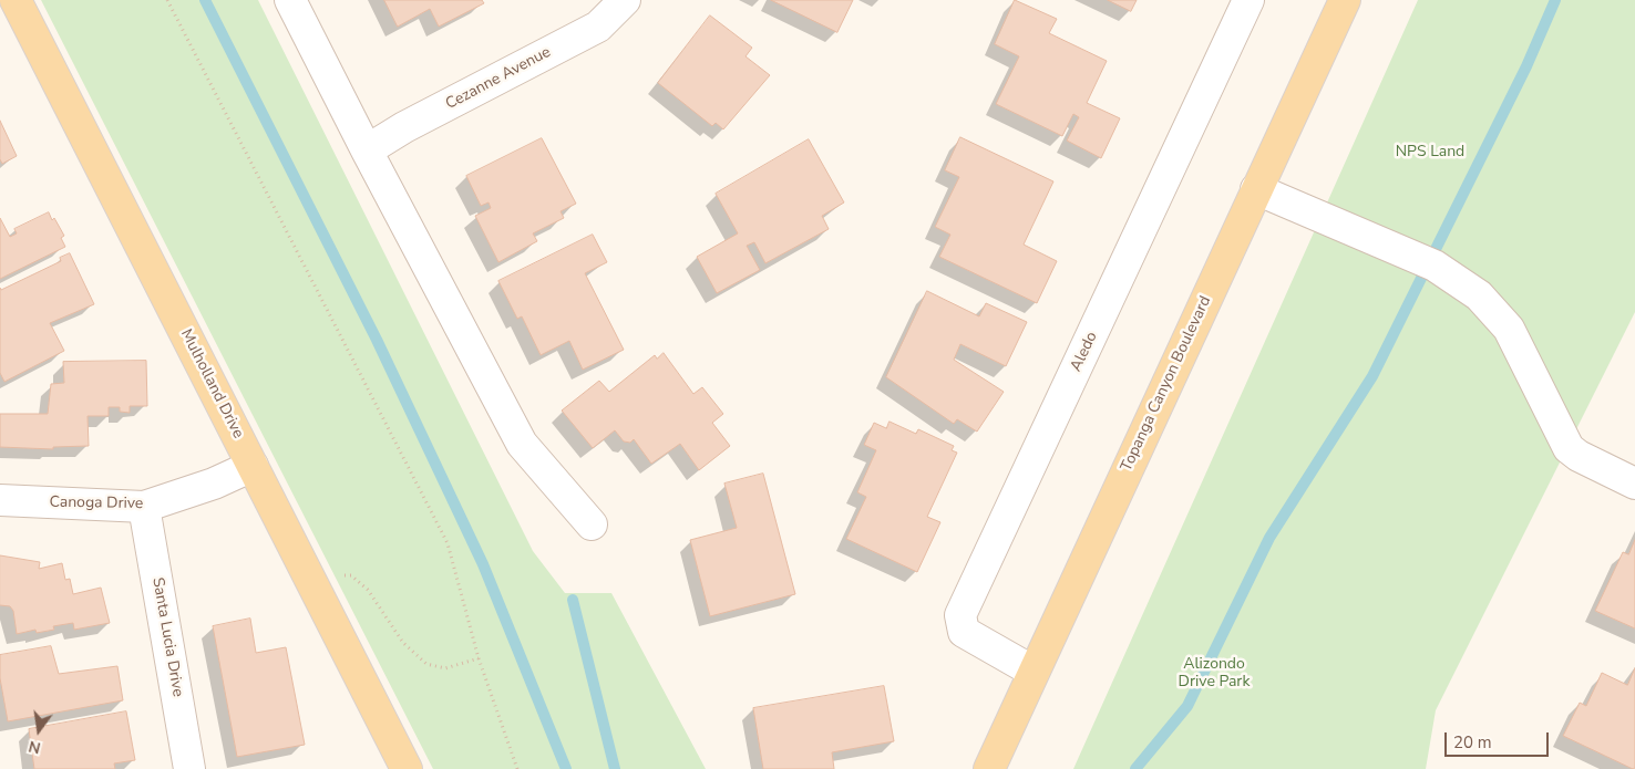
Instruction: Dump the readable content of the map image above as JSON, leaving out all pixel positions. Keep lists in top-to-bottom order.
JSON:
{
  "streets": {
    "main road": ["Mulholland Drive", "Topanga Canyon Boulevard"],
    "street": [
      "Cezanne Avenue",
      "Aledo",
      "Canoga Drive",
      "Santa Lucia Drive"
    ]
  },
  "crossings": [
    ["Aledo", "Topanga Canyon Boulevard"],
    ["Mulholland Drive", "Canoga Drive"],
    ["Canoga Drive", "Santa Lucia Drive"]
  ],
  "parks": ["NPS Land", "Alizondo Drive Park"],
  "scale_bar": "20 m",
  "north": "bottom"
}
